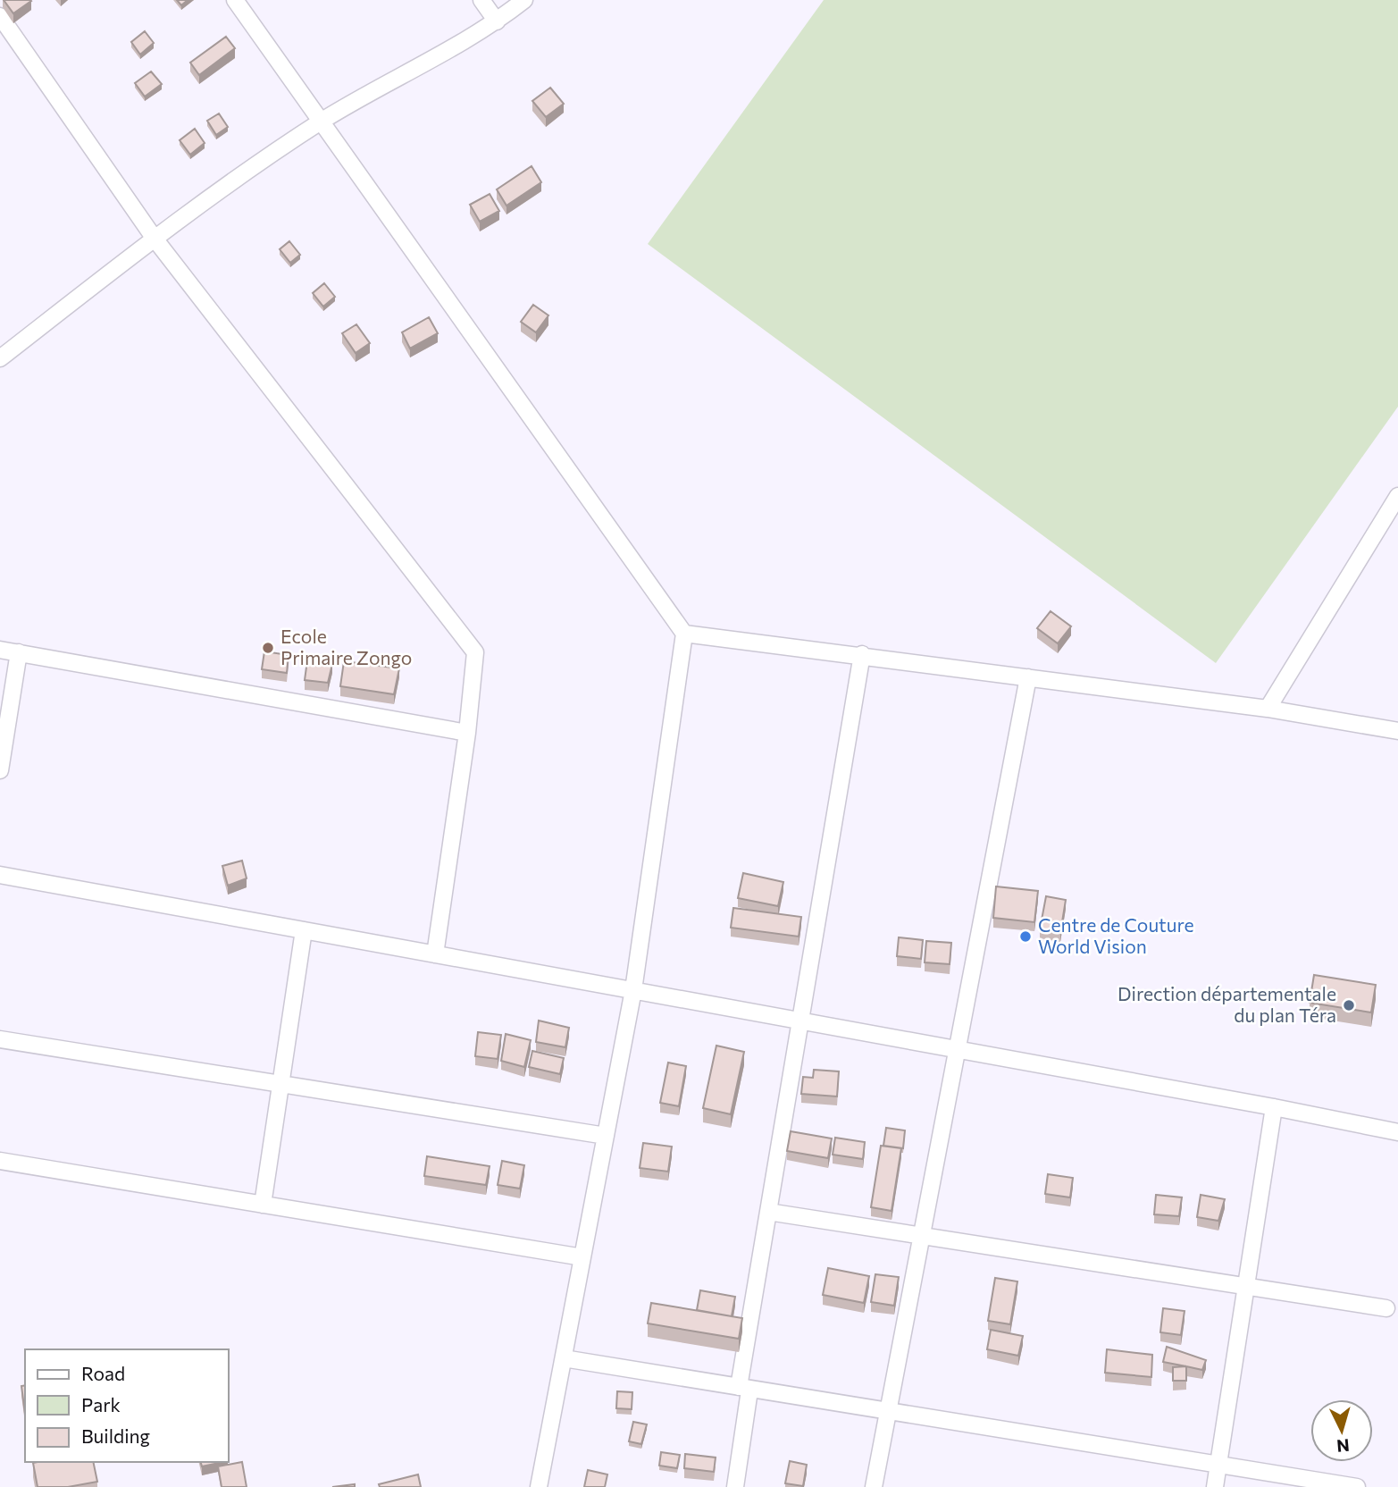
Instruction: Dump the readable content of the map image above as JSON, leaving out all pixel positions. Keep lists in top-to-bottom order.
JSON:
{
  "places": ["Ecole Primaire Zongo", "Centre de Couture World Vision", "Direction départementale du plan Téra"],
  "legend": ["Road", "Park", "Building"],
  "north": "bottom"
}
